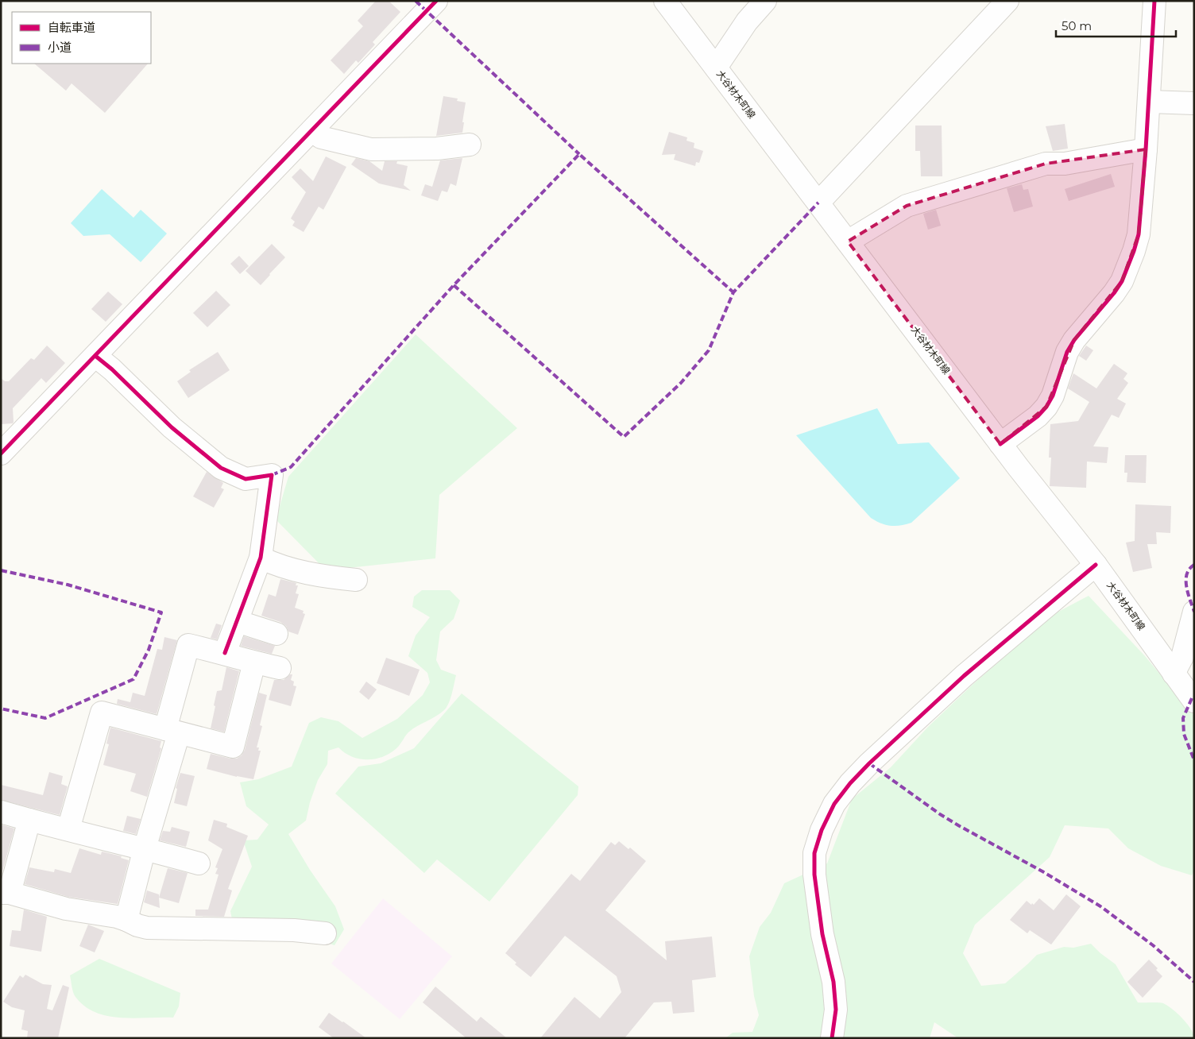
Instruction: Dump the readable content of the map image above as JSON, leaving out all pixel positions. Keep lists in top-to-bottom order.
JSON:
{
  "streets": {
    "street": ["大谷材木町線"]
  },
  "legend": ["自転車道", "小道"],
  "scale_bar": "50 m"
}
